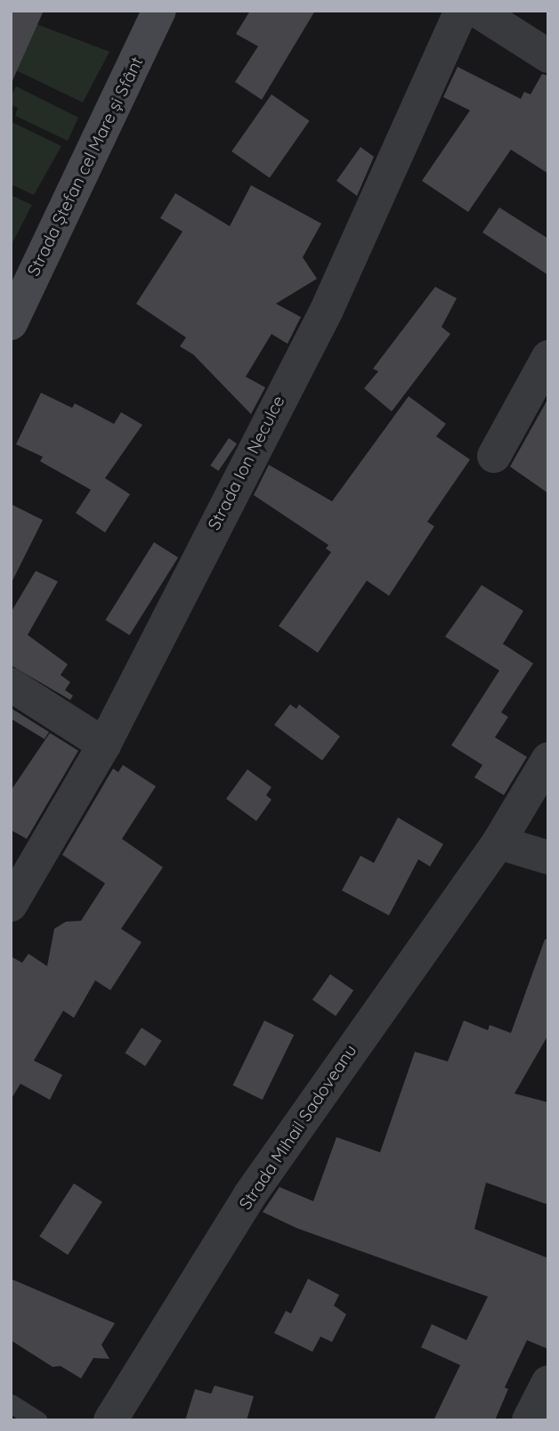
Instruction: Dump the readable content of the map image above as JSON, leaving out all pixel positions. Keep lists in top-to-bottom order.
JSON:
{
  "streets": {
    "street": ["Strada Ștefan cel Mare și Sfânt", "Strada Ion Neculce", "Strada Mihail Sadoveanu"]
  }
}
